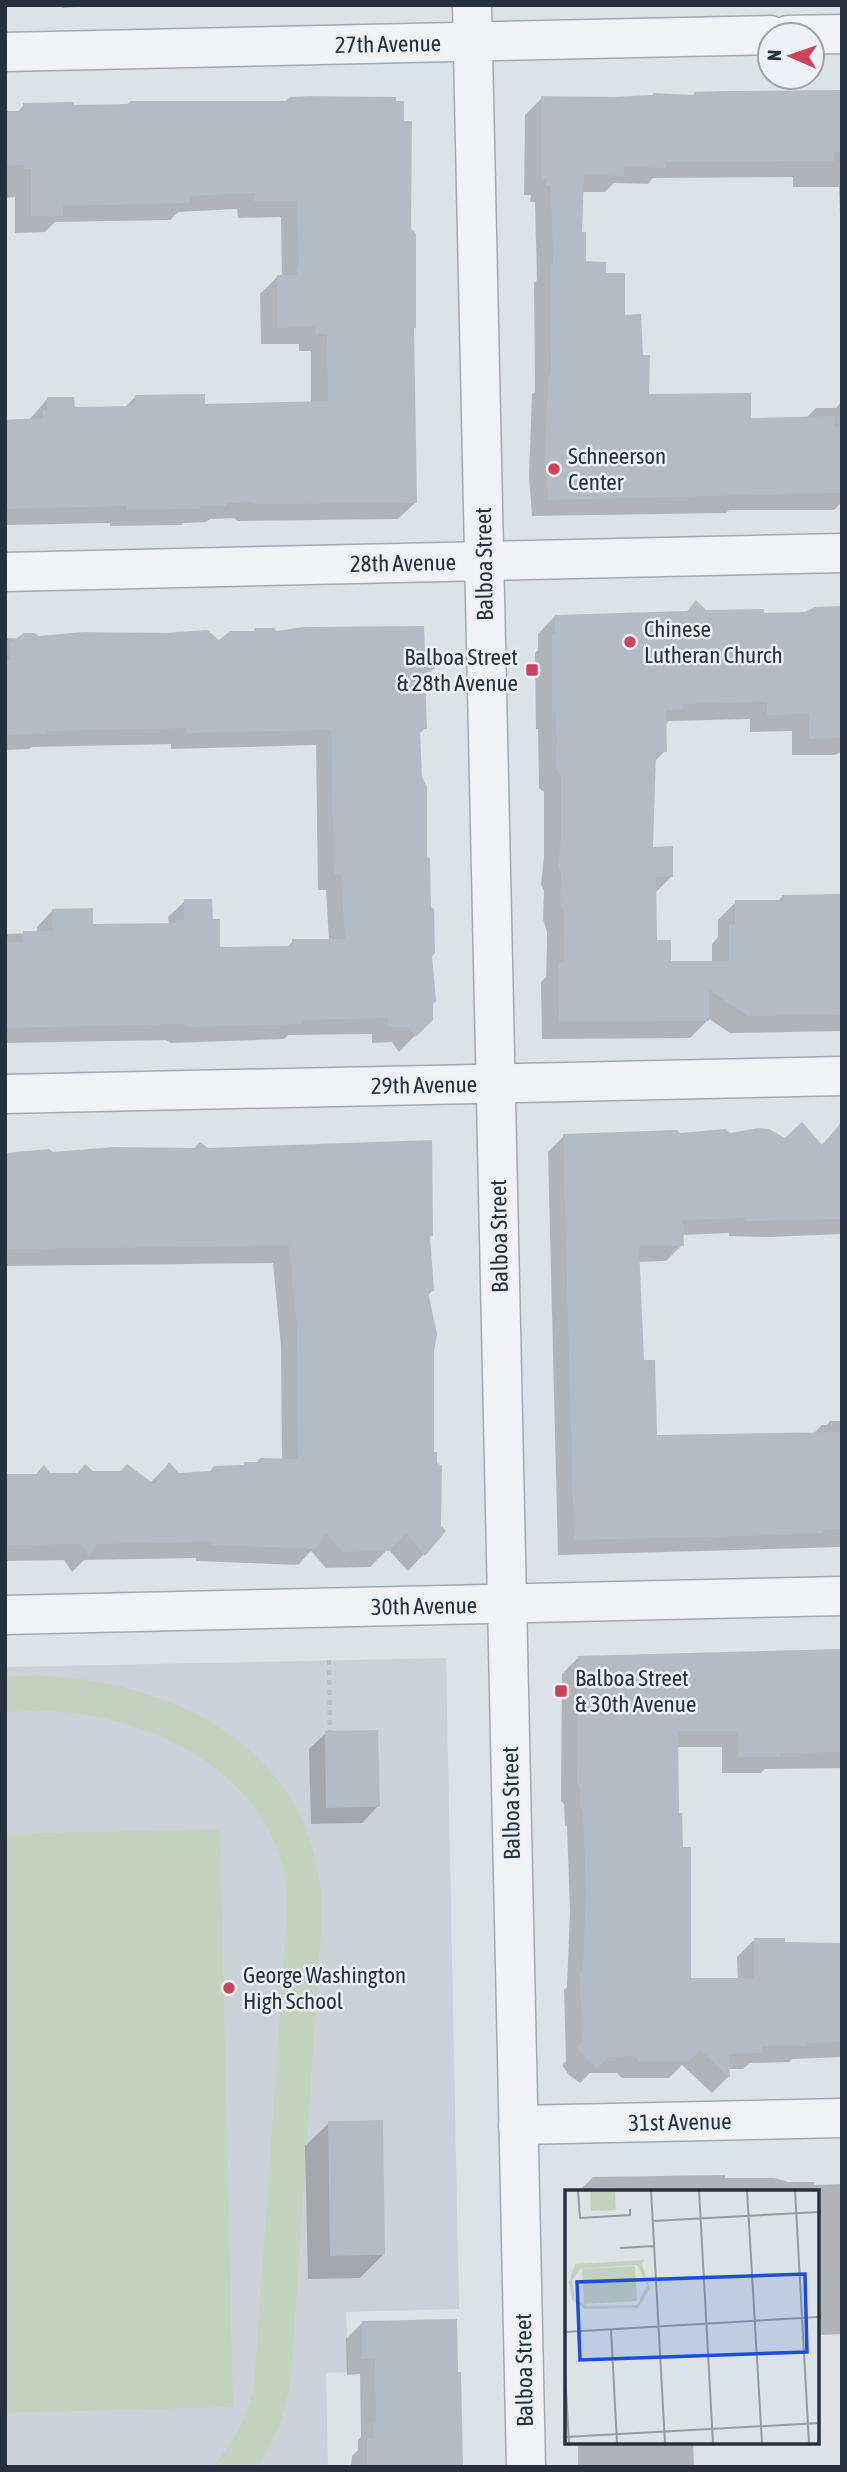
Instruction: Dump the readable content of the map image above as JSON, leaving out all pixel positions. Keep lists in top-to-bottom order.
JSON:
{
  "streets": {
    "street": [
      "27th Avenue",
      "28th Avenue",
      "Balboa Street",
      "29th Avenue",
      "30th Avenue",
      "31st Avenue"
    ]
  },
  "crossings": [
    ["27th Avenue", "Balboa Street"],
    ["28th Avenue", "Balboa Street"],
    ["Balboa Street", "29th Avenue"],
    ["Balboa Street", "30th Avenue"],
    ["Balboa Street", "31st Avenue"]
  ],
  "places": {
    "other": ["Schneerson Center", "Chinese Lutheran Church", "George Washington High School"],
    "transit": ["Balboa Street & 28th Avenue", "Balboa Street & 30th Avenue"]
  },
  "north": "left"
}
